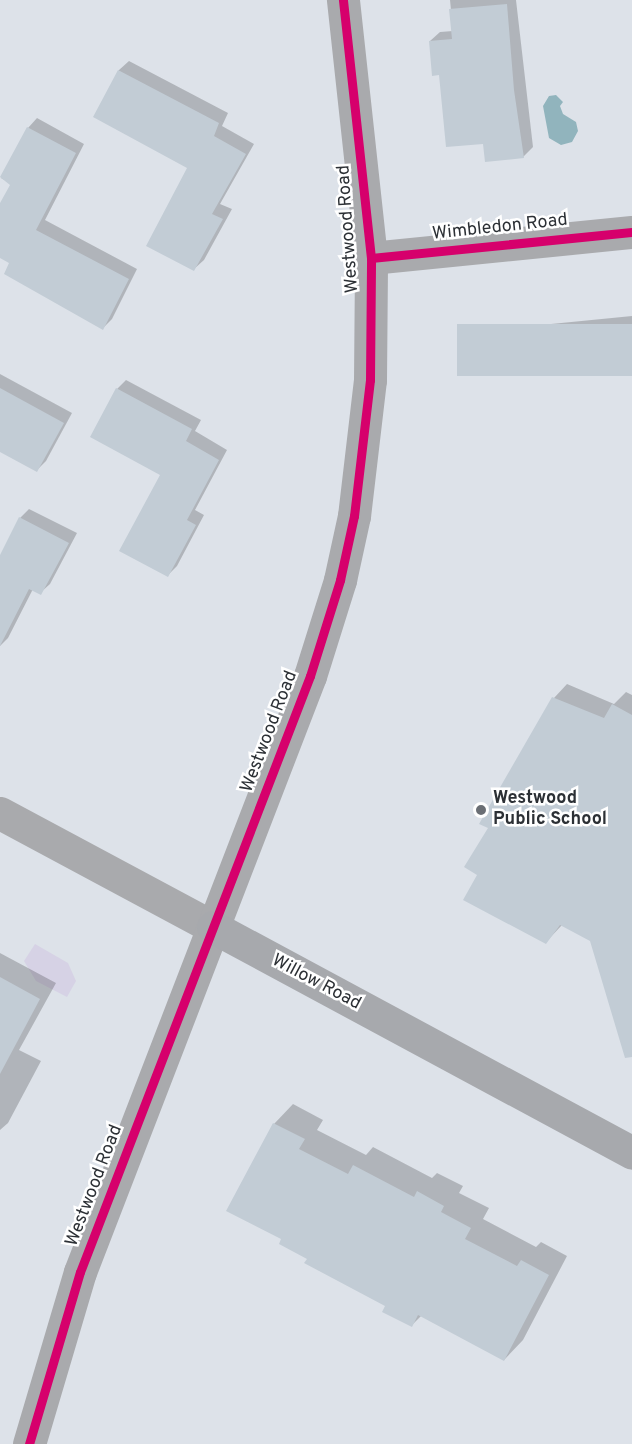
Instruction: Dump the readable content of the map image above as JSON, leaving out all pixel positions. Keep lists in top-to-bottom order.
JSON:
{
  "streets": {
    "main road": ["Willow Road"],
    "street": ["Wimbledon Road", "Westwood Road"]
  },
  "crossings": [
    ["Wimbledon Road", "Westwood Road"],
    ["Westwood Road", "Willow Road"]
  ],
  "places": ["Westwood Public School"]
}
